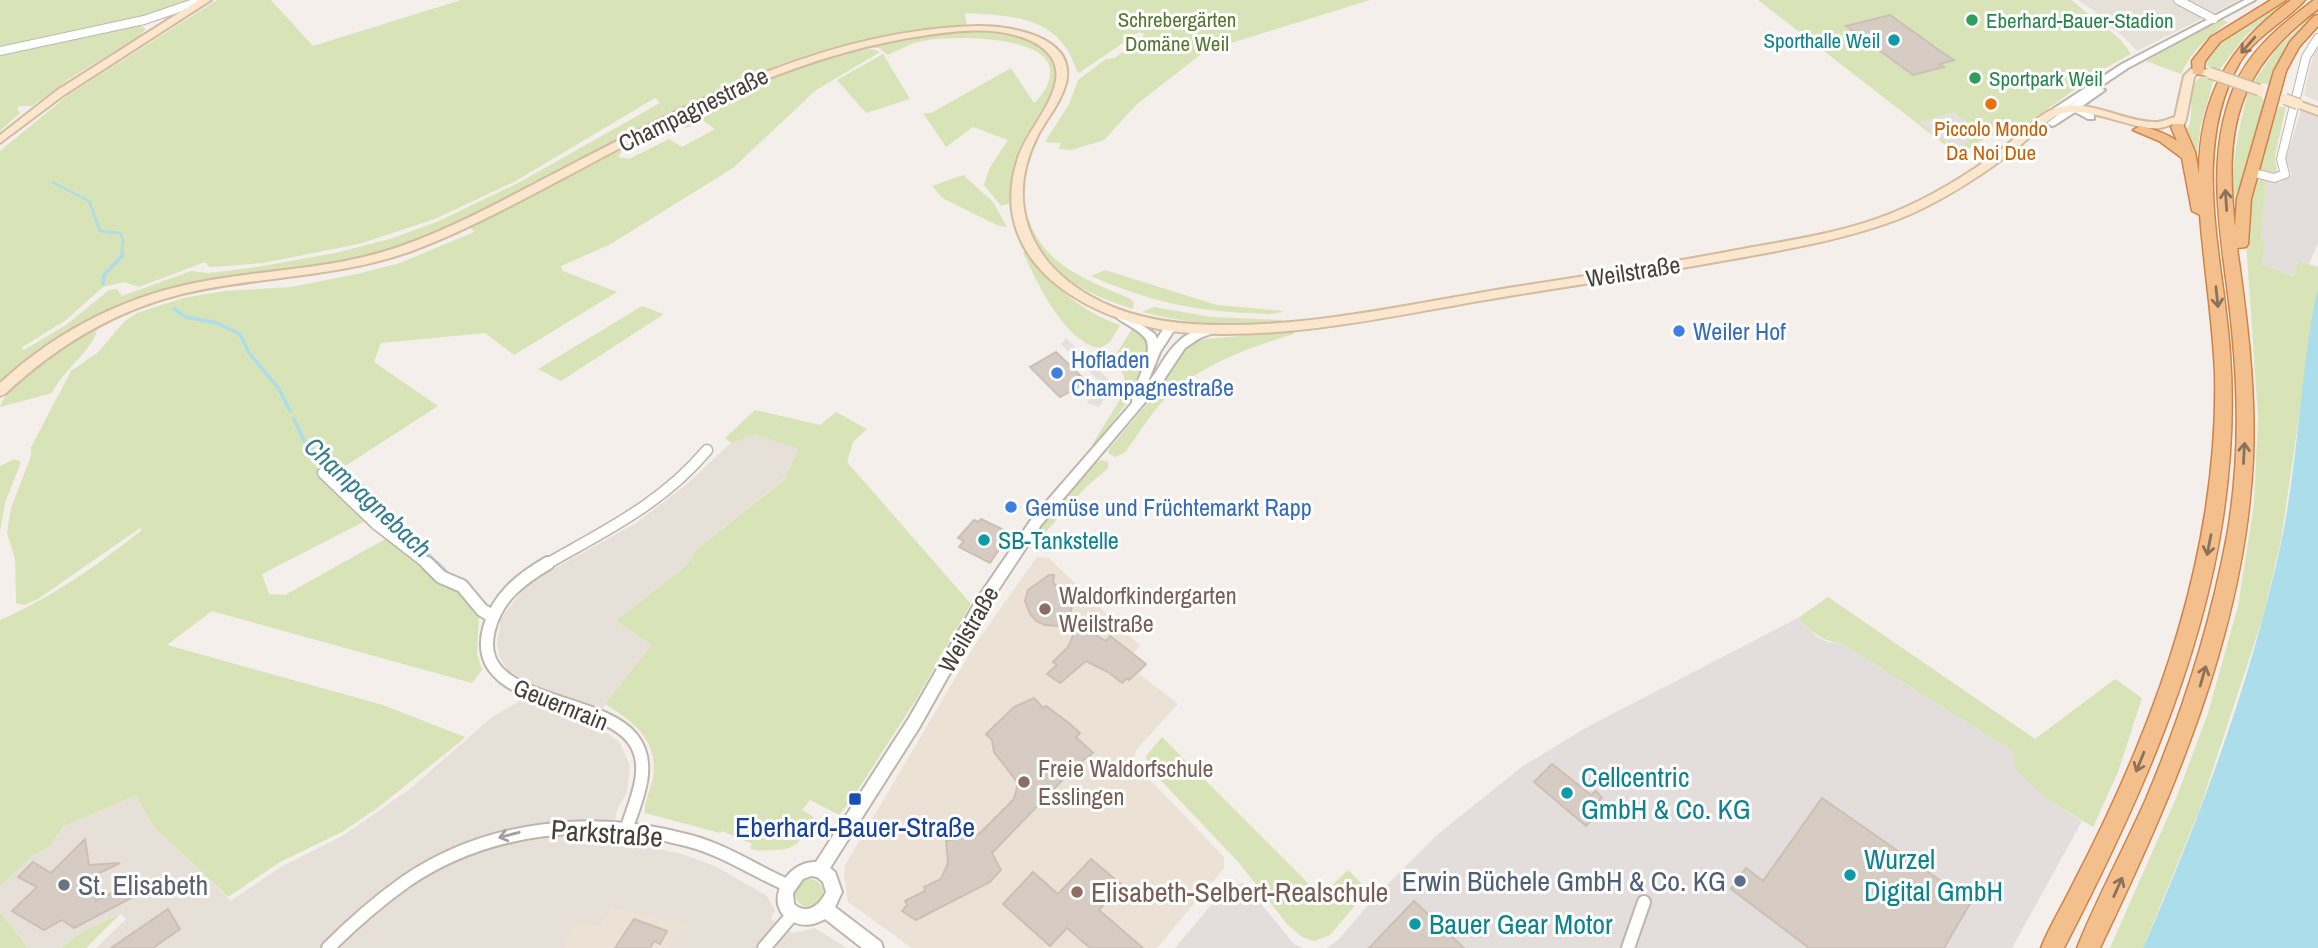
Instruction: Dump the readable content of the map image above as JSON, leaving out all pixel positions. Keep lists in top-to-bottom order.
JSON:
{
  "streets": {
    "main road": ["Champagnestraße", "Weilstraße"],
    "street": ["Geuernrain", "Parkstraße"]
  },
  "crossings": [
    ["Champagnestraße", "Weilstraße"],
    ["Weilstraße", "Parkstraße"],
    ["Geuernrain", "Parkstraße"]
  ],
  "one_way": ["Parkstraße"],
  "water": ["Champagnebach"],
  "parks": ["Schrebergärten Domäne Weil"],
  "places": {
    "other": [
      "Eberhard-Bauer-Stadion",
      "Sporthalle Weil",
      "Sportpark Weil",
      "Piccolo Mondo Da Noi Due",
      "Weiler Hof",
      "Hofladen Champagnestraße",
      "Gemüse und Früchtemarkt Rapp",
      "SB-Tankstelle",
      "Waldorfkindergarten Weilstraße",
      "Freie Waldorfschule Esslingen",
      "Cellcentric GmbH & Co. KG",
      "Wurzel Digital GmbH",
      "Erwin Büchele GmbH & Co. KG",
      "St. Elisabeth",
      "Elisabeth-Selbert-Realschule",
      "Bauer Gear Motor"
    ],
    "transit": ["Eberhard-Bauer-Straße"]
  }
}
